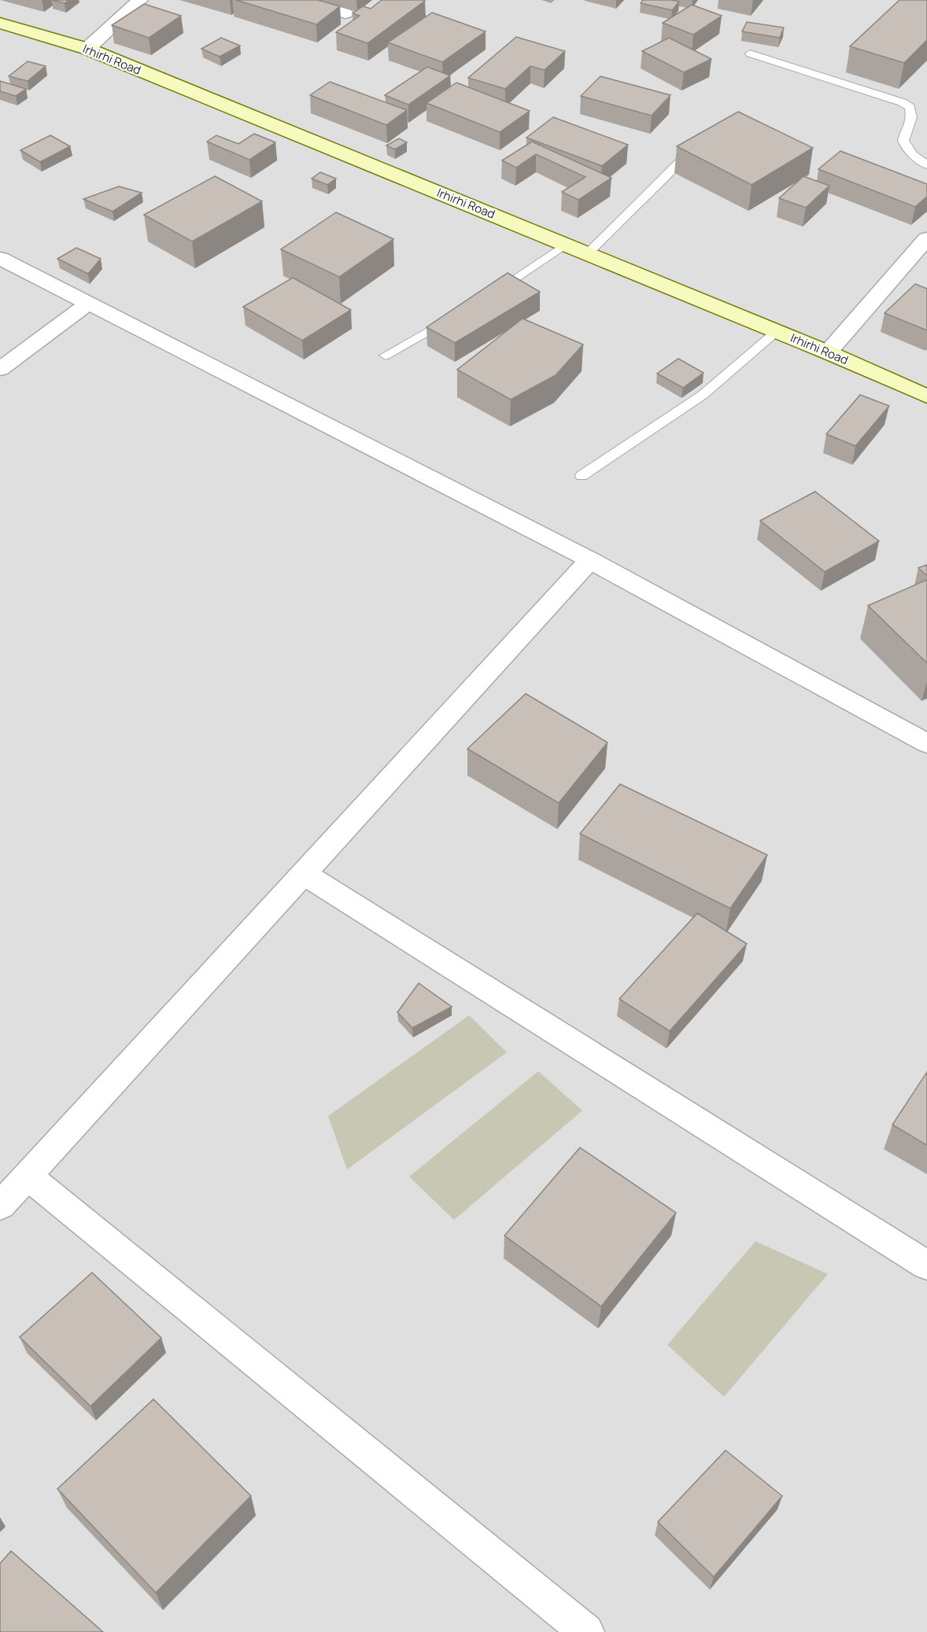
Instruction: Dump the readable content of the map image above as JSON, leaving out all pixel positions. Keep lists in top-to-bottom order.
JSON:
{
  "streets": {
    "street": ["Irhirhi Road"]
  }
}
